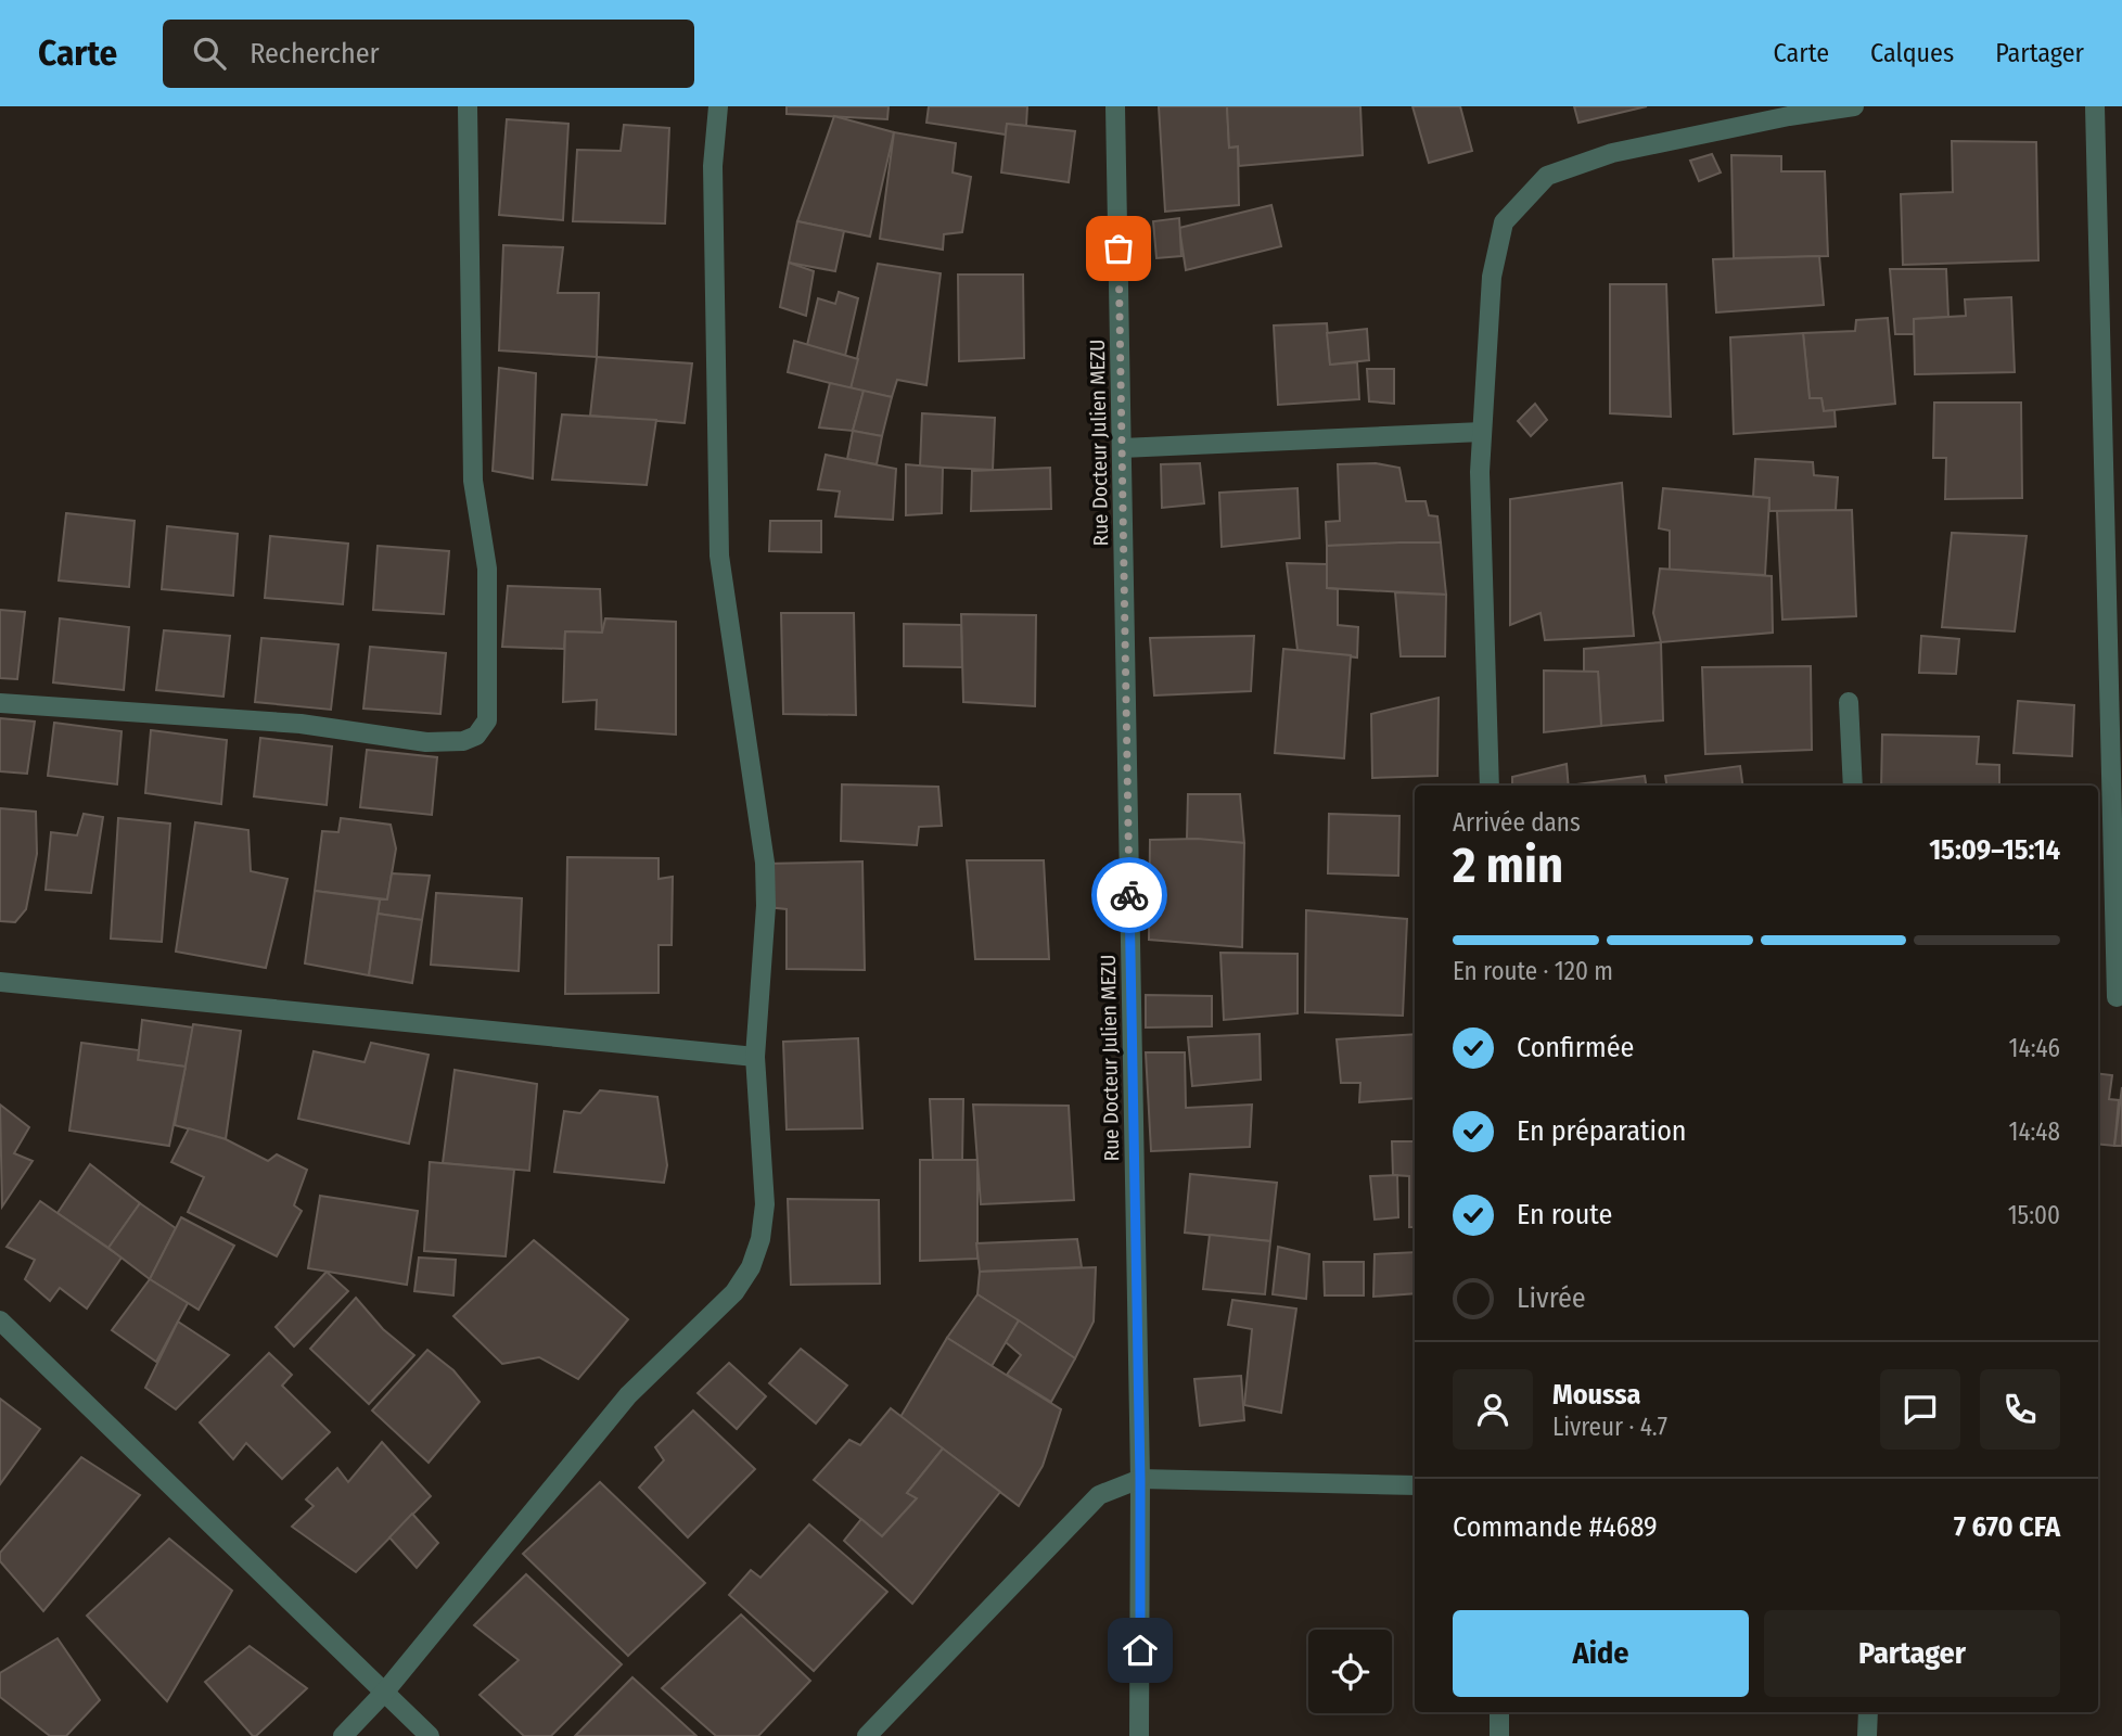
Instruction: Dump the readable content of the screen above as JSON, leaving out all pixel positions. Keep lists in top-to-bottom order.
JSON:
{
  "streets": {
    "street": ["Rue Docteur Julien MEZU"]
  },
  "page": {
    "header": "Carte",
    "search": "Rechercher",
    "nav": ["Carte", "Calques", "Partager"],
    "heading": ["2 min", "Arrivée dans", "15:09–15:14"],
    "panel": [
      "Moussa",
      "Livreur · 4.7",
      "Commande #4689",
      "7 670 CFA"
    ],
    "bar": "En route · 120 m",
    "list": [
      ["Confirmée", "14:46"],
      ["En préparation", "14:48"],
      ["En route", "15:00"],
      "Livrée"
    ],
    "buttons": ["Aide", "Partager"]
  }
}
